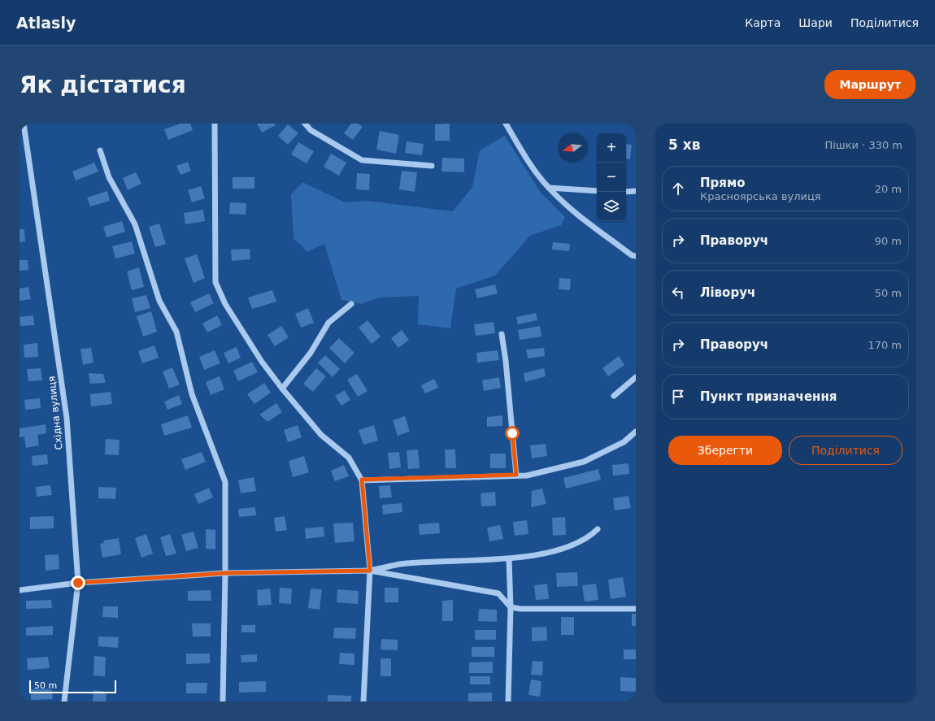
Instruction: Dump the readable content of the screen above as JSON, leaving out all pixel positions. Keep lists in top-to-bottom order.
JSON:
{
  "streets": {
    "street": ["Східна вулиця"]
  },
  "scale_bar": "50 m",
  "north": "left",
  "page": {
    "header": "Atlasly",
    "nav": ["Карта", "Шари", "Поділитися"],
    "buttons": [
      "Маршрут",
      ["Зберегти", "Поділитися"]
    ],
    "title": "Як дістатися",
    "heading": ["5 хв", "Пішки · 330 m"],
    "map_buttons": ["+", "−"],
    "list": [
      ["Прямо", "Красноярська вулиця", "20 m"],
      ["Праворуч", "90 m"],
      ["Ліворуч", "50 m"],
      ["Праворуч", "170 m"],
      "Пункт призначення"
    ],
    "scale": "50 m"
  }
}
